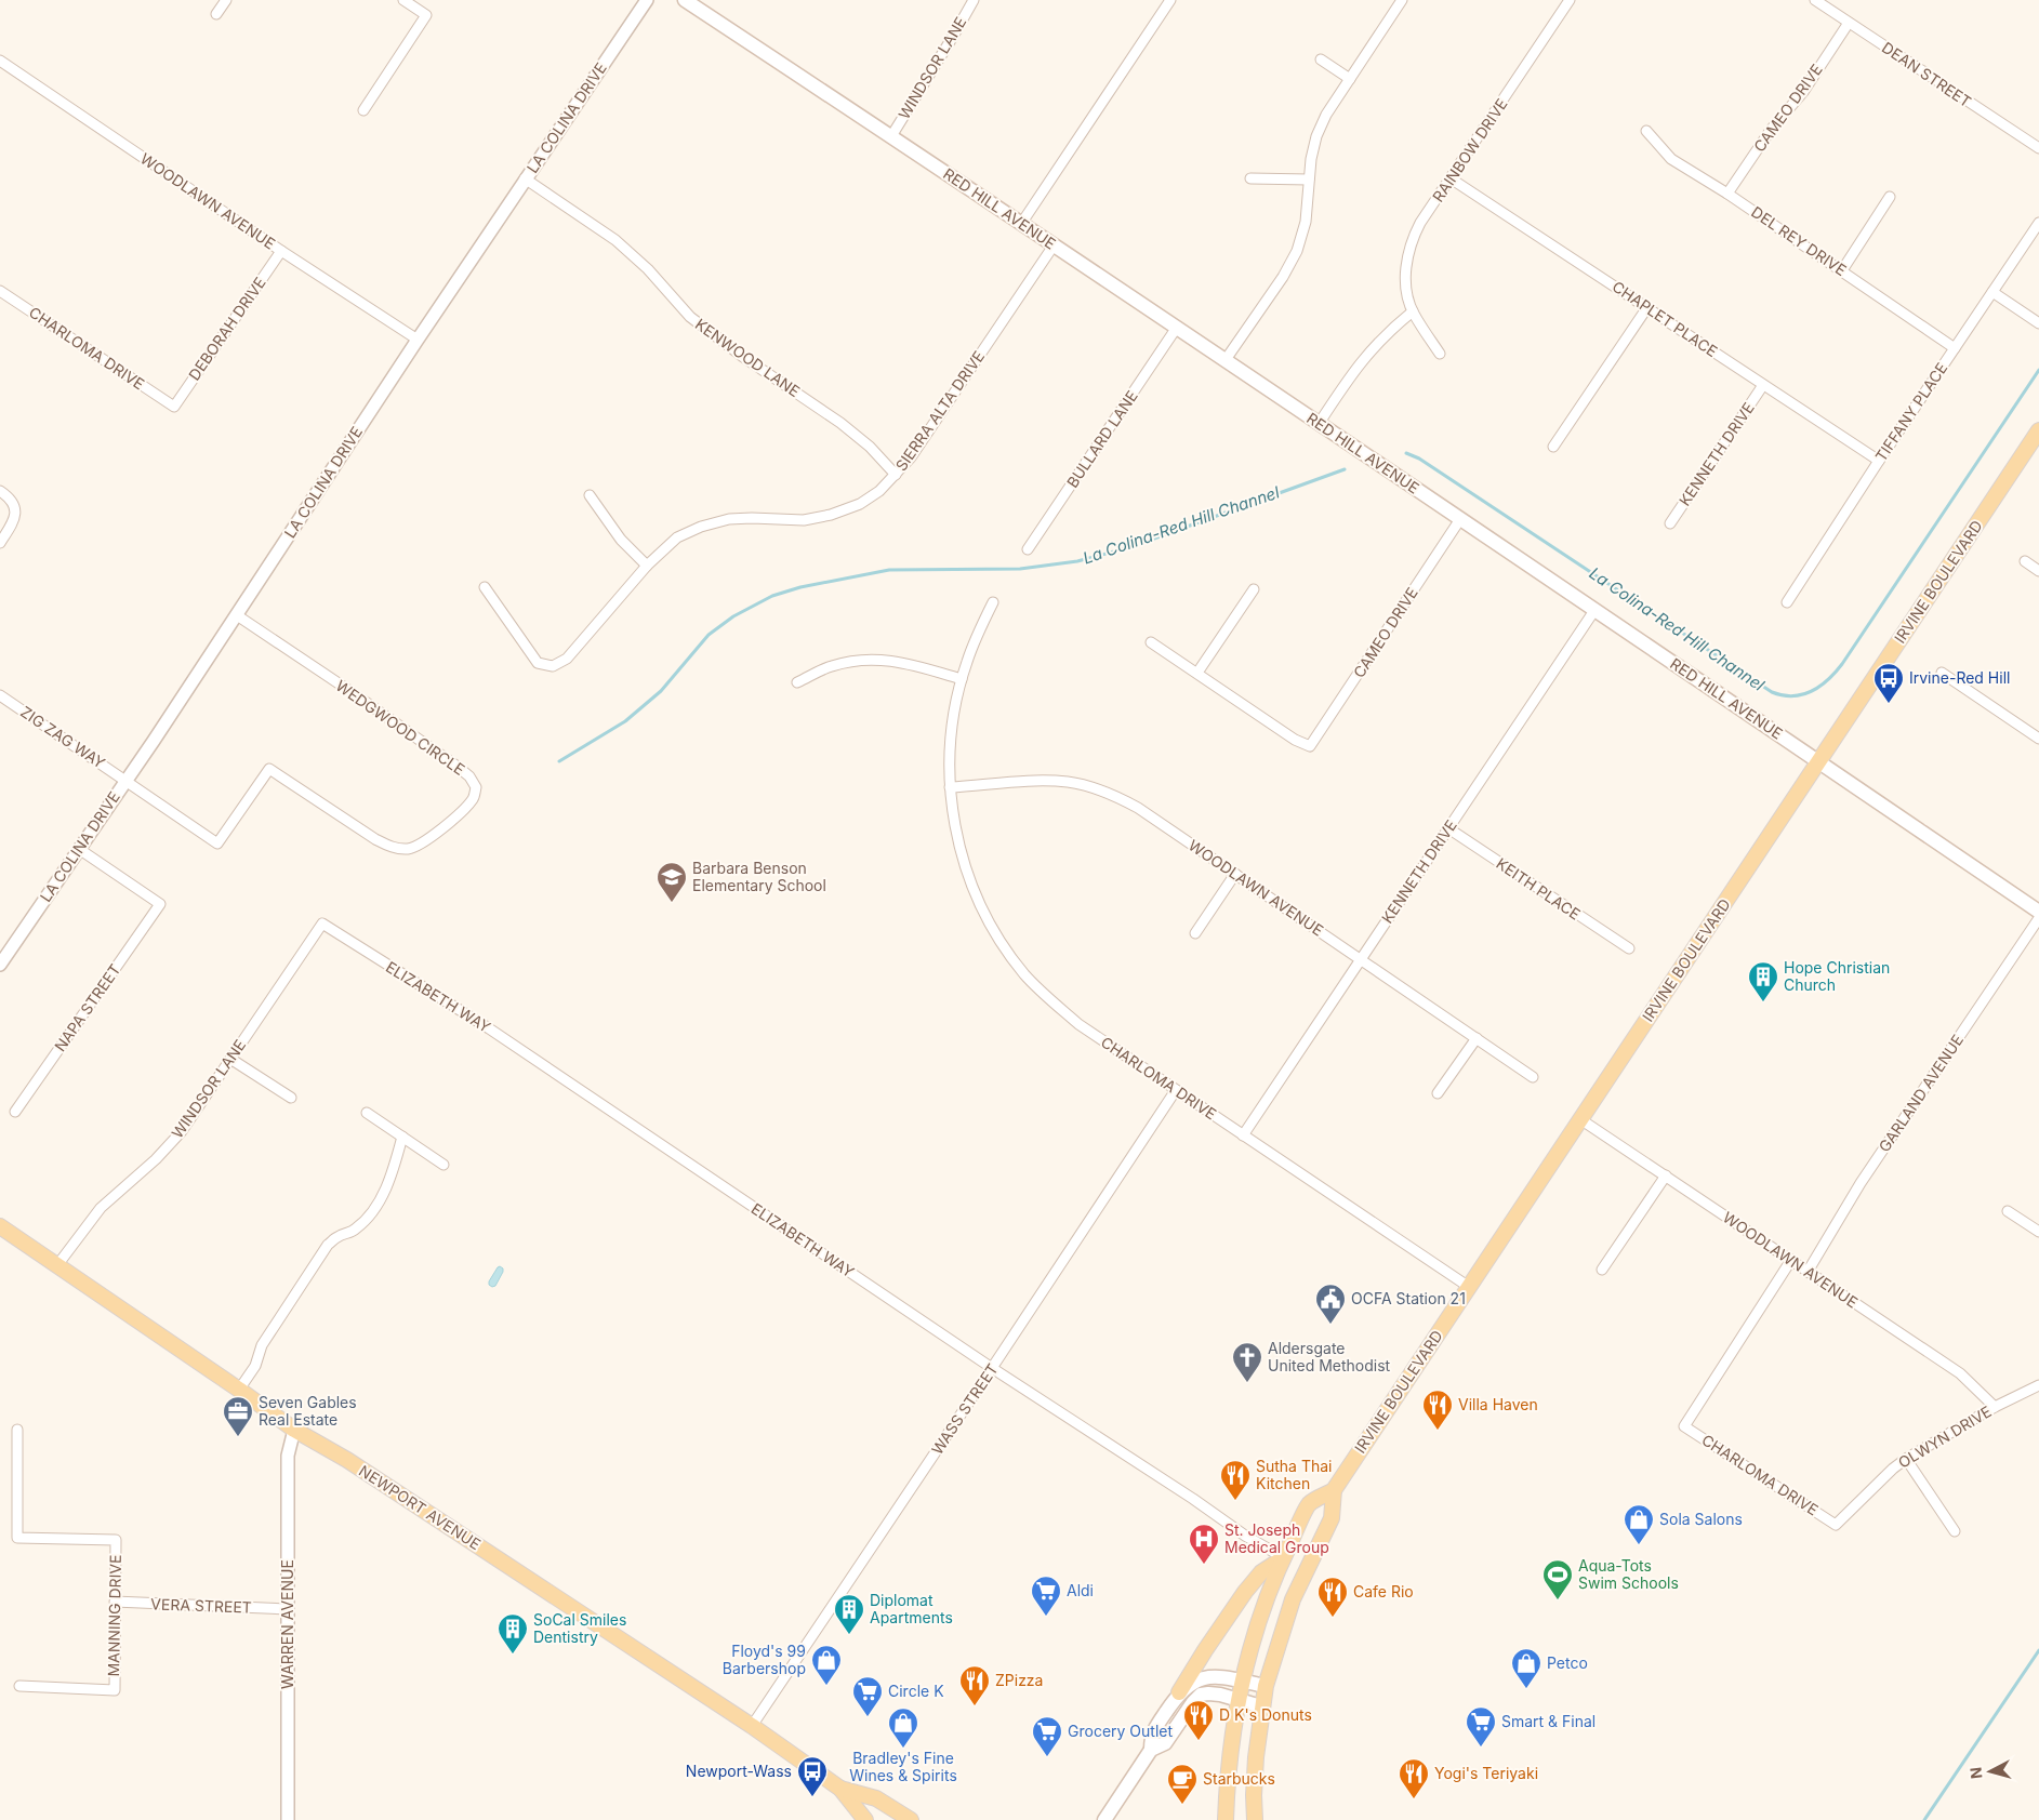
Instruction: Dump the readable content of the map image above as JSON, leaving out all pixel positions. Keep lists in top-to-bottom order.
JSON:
{
  "streets": {
    "main road": ["RED HILL AVENUE", "IRVINE BOULEVARD", "NEWPORT AVENUE"],
    "street": [
      "WINDSOR LANE",
      "DEAN STREET",
      "CAMEO DRIVE",
      "LA COLINA DRIVE",
      "RAINBOW DRIVE",
      "WOODLAWN AVENUE",
      "DEL REY DRIVE",
      "CHAPLET PLACE",
      "DEBORAH DRIVE",
      "CHARLOMA DRIVE",
      "KENWOOD LANE",
      "SIERRA ALTA DRIVE",
      "TIFFANY PLACE",
      "BULLARD LANE",
      "KENNETH DRIVE",
      "WEDGWOOD CIRCLE",
      "ZIG ZAG WAY",
      "KEITH PLACE",
      "ELIZABETH WAY",
      "NAPA STREET",
      "GARLAND AVENUE",
      "WASS STREET",
      "OLWYN DRIVE",
      "VERA STREET",
      "MANNING DRIVE",
      "WARREN AVENUE"
    ]
  },
  "crossings": [
    ["WINDSOR LANE", "RED HILL AVENUE"],
    ["WINDSOR LANE", "ELIZABETH WAY"],
    ["WINDSOR LANE", "NEWPORT AVENUE"],
    ["DEAN STREET", "CAMEO DRIVE"],
    ["CAMEO DRIVE", "RED HILL AVENUE"],
    ["CAMEO DRIVE", "DEL REY DRIVE"],
    ["LA COLINA DRIVE", "WOODLAWN AVENUE"],
    ["LA COLINA DRIVE", "KENWOOD LANE"],
    ["LA COLINA DRIVE", "WEDGWOOD CIRCLE"],
    ["LA COLINA DRIVE", "ZIG ZAG WAY"],
    ["LA COLINA DRIVE", "NAPA STREET"],
    ["RAINBOW DRIVE", "CHAPLET PLACE"],
    ["WOODLAWN AVENUE", "DEBORAH DRIVE"],
    ["WOODLAWN AVENUE", "CHARLOMA DRIVE"],
    ["WOODLAWN AVENUE", "KENNETH DRIVE"],
    ["WOODLAWN AVENUE", "IRVINE BOULEVARD"],
    ["WOODLAWN AVENUE", "GARLAND AVENUE"],
    ["WOODLAWN AVENUE", "OLWYN DRIVE"],
    ["RED HILL AVENUE", "SIERRA ALTA DRIVE"],
    ["RED HILL AVENUE", "BULLARD LANE"],
    ["RED HILL AVENUE", "KENNETH DRIVE"],
    ["RED HILL AVENUE", "IRVINE BOULEVARD"],
    ["DEL REY DRIVE", "TIFFANY PLACE"],
    ["CHAPLET PLACE", "TIFFANY PLACE"],
    ["CHAPLET PLACE", "KENNETH DRIVE"],
    ["DEBORAH DRIVE", "CHARLOMA DRIVE"],
    ["CHARLOMA DRIVE", "KENNETH DRIVE"],
    ["CHARLOMA DRIVE", "IRVINE BOULEVARD"],
    ["CHARLOMA DRIVE", "WASS STREET"],
    ["CHARLOMA DRIVE", "OLWYN DRIVE"],
    ["KENWOOD LANE", "SIERRA ALTA DRIVE"],
    ["KENNETH DRIVE", "KEITH PLACE"],
    ["IRVINE BOULEVARD", "ELIZABETH WAY"],
    ["WEDGWOOD CIRCLE", "ZIG ZAG WAY"],
    ["ELIZABETH WAY", "WASS STREET"],
    ["WASS STREET", "NEWPORT AVENUE"],
    ["NEWPORT AVENUE", "WARREN AVENUE"],
    ["VERA STREET", "MANNING DRIVE"],
    ["VERA STREET", "WARREN AVENUE"]
  ],
  "water": ["La Colina-Red Hill Channel"],
  "places": {
    "bus stop": ["Irvine-Red Hill", "Newport-Wass"],
    "school or university": ["Barbara Benson Elementary School"],
    "building": ["Hope Christian Church", "Diplomat Apartments", "SoCal Smiles Dentistry"],
    "public building": ["OCFA Station 21"],
    "church": ["Aldersgate United Methodist"],
    "restaurant": [
      "Villa Haven",
      "Sutha Thai Kitchen",
      "Cafe Rio",
      "ZPizza",
      "D K's Donuts",
      "Yogi's Teriyaki"
    ],
    "office": ["Seven Gables Real Estate"],
    "shop": [
      "Sola Salons",
      "Floyd's 99 Barbershop",
      "Petco",
      "Bradley's Fine Wines & Spirits"
    ],
    "hospital": ["St. Joseph Medical Group"],
    "sports": ["Aqua-Tots Swim Schools"],
    "supermarket": [
      "Aldi",
      "Circle K",
      "Smart & Final",
      "Grocery Outlet"
    ],
    "cafe": ["Starbucks"]
  },
  "north": "left"
}
